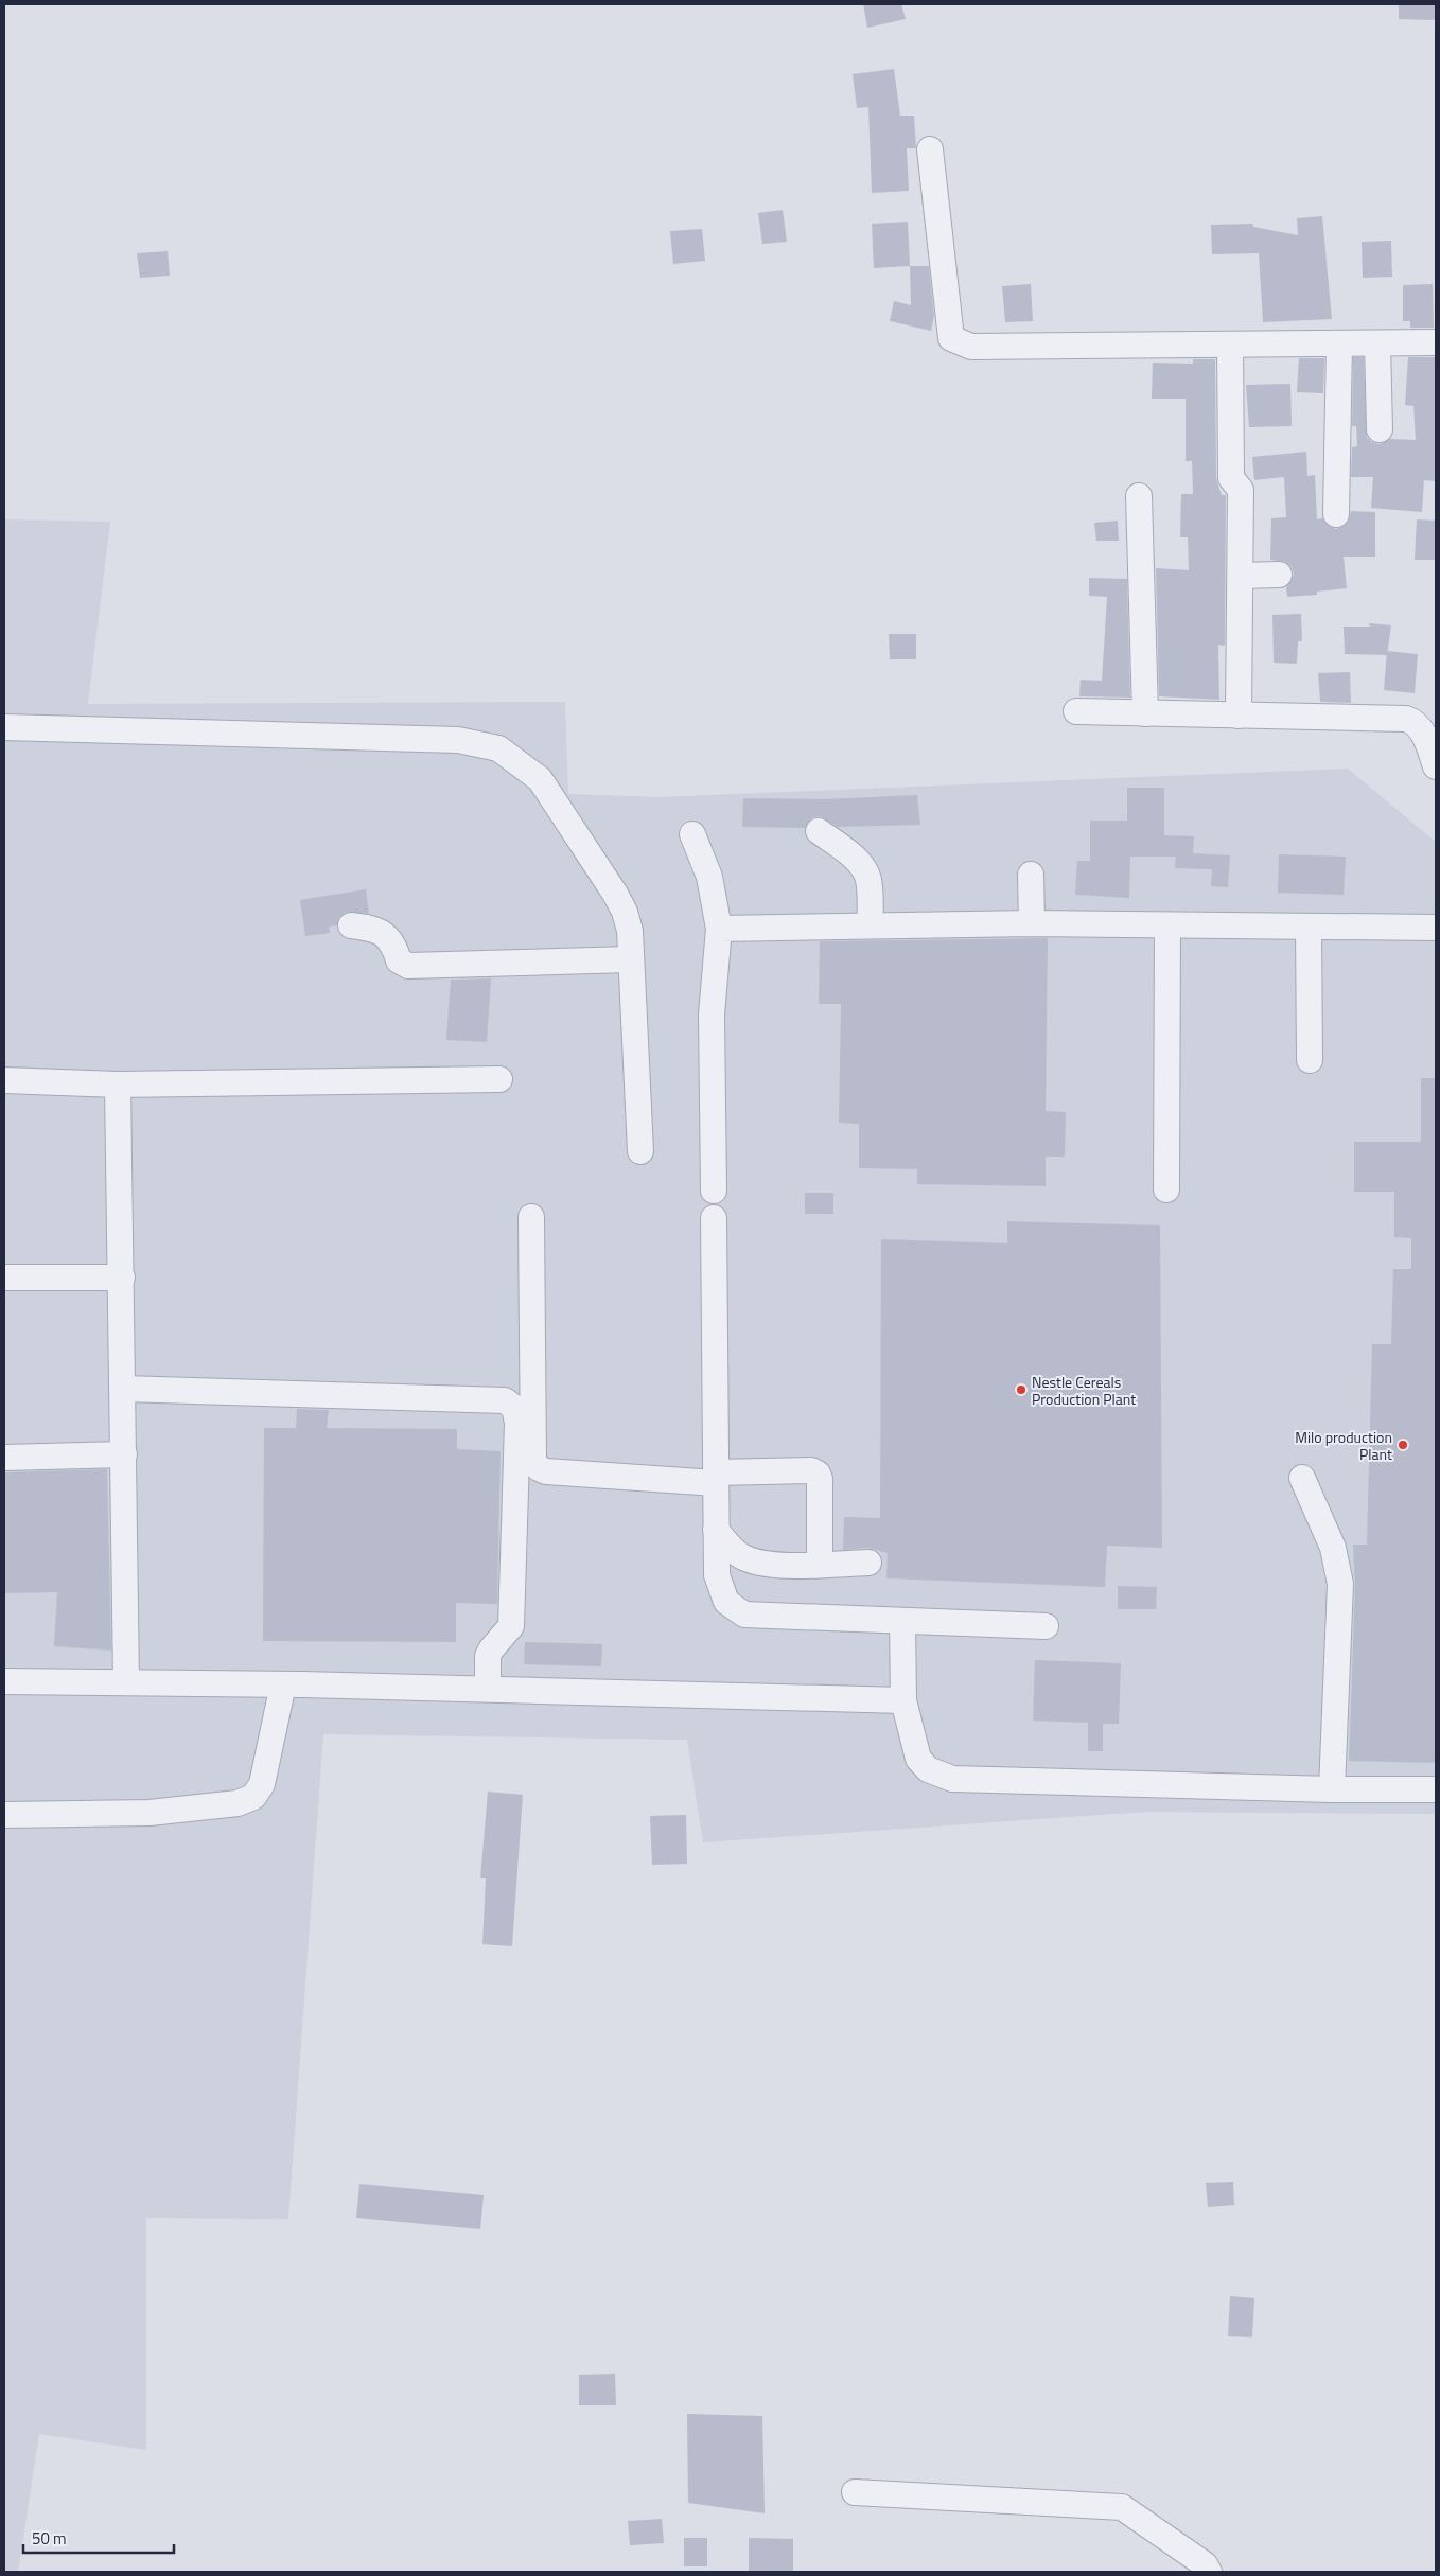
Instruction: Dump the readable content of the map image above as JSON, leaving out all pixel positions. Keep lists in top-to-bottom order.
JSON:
{
  "places": ["Nestle Cereals Production Plant", "Milo production Plant"],
  "scale_bar": "50 m"
}
